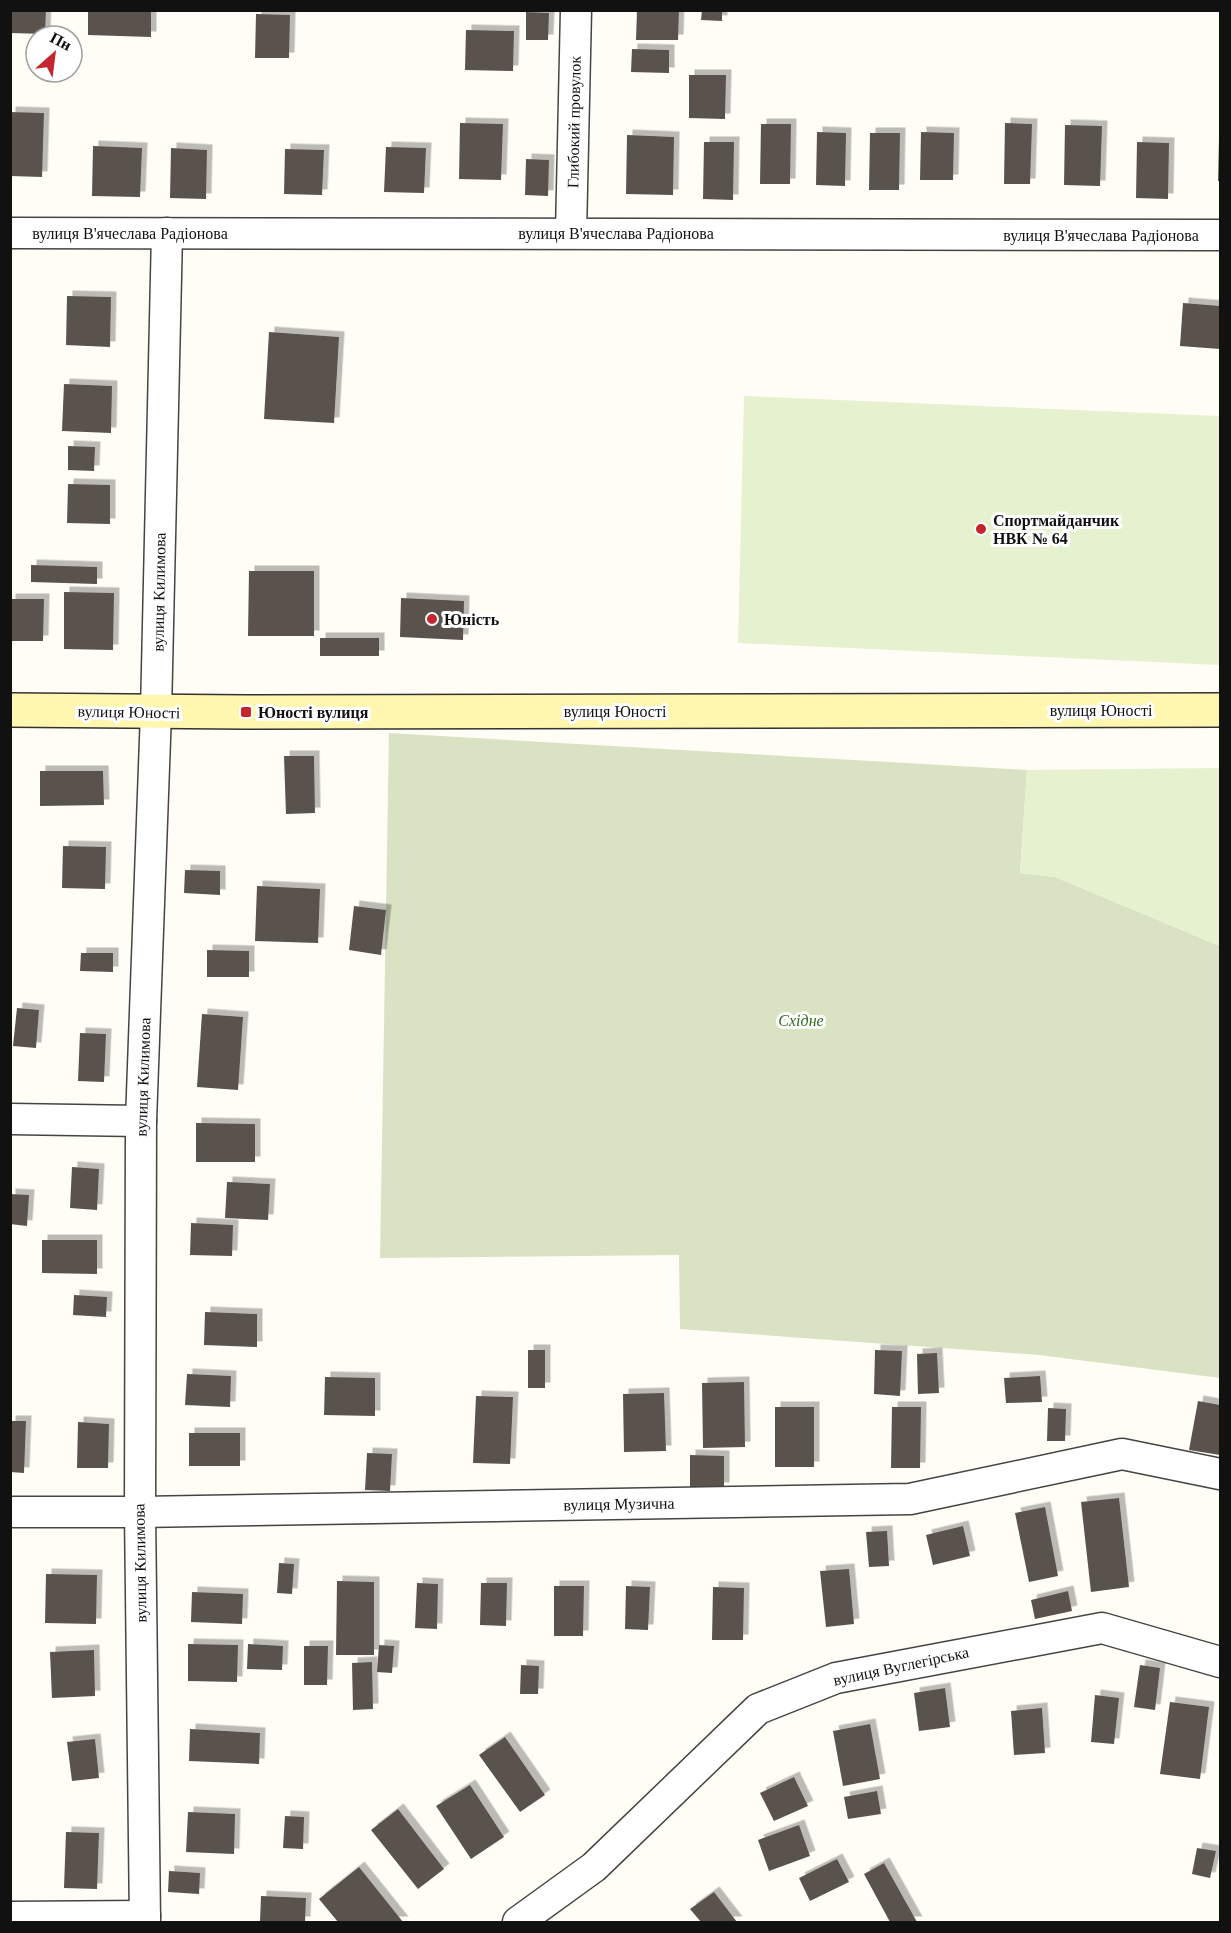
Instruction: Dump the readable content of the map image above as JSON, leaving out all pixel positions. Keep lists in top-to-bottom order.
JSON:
{
  "streets": {
    "street": [
      "Глибокий провулок",
      "вулиця В'ячеслава Радіонова",
      "вулиця Килимова",
      "вулиця Юності",
      "вулиця Музична",
      "вулиця Вуглегірська"
    ]
  },
  "crossings": [
    ["Глибокий провулок", "вулиця В'ячеслава Радіонова"],
    ["вулиця В'ячеслава Радіонова", "вулиця Килимова"],
    ["вулиця Килимова", "вулиця Юності"],
    ["вулиця Килимова", "вулиця Музична"]
  ],
  "parks": ["Східне"],
  "places": {
    "other": ["Спортмайданчик НВК № 64", "Юність"],
    "transit": ["Юності вулиця"]
  },
  "north": "top right"
}
